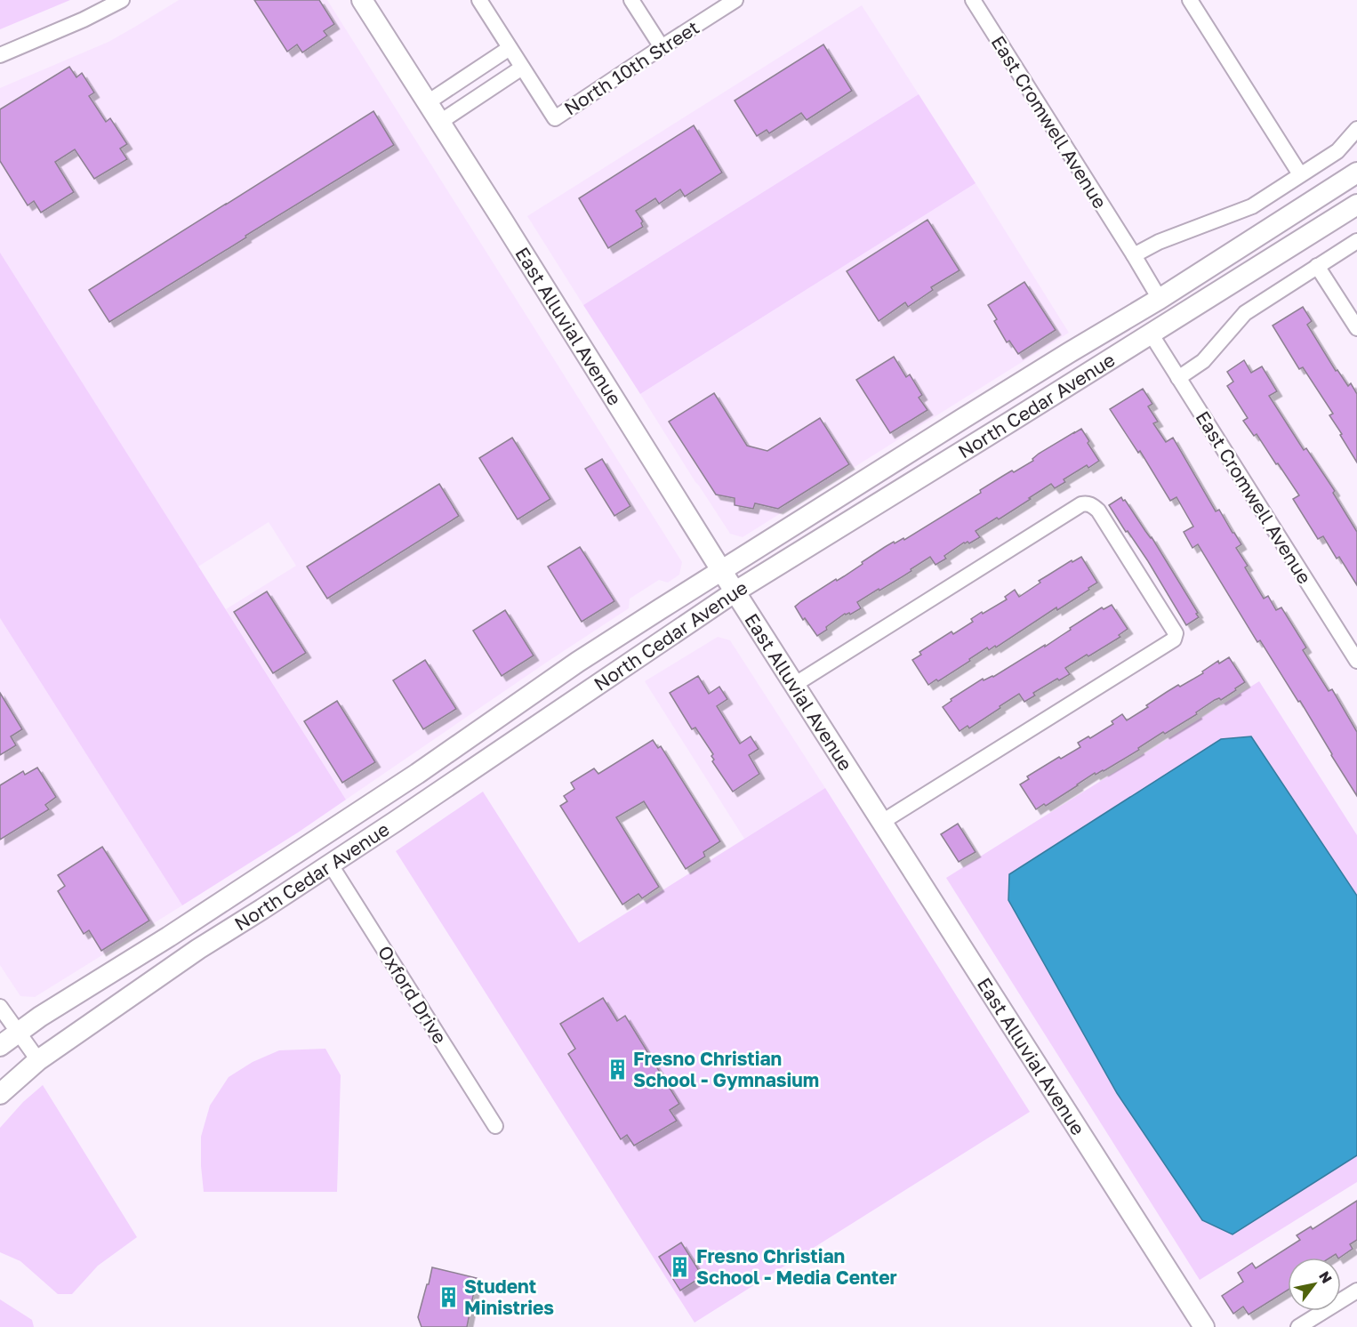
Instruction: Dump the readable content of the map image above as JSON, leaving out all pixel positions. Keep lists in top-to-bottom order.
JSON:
{
  "streets": {
    "main road": ["East Alluvial Avenue", "North Cedar Avenue"],
    "street": ["North 10th Street", "East Cromwell Avenue", "Oxford Drive"]
  },
  "crossings": [
    ["East Cromwell Avenue", "North Cedar Avenue"],
    ["East Alluvial Avenue", "North Cedar Avenue"],
    ["North Cedar Avenue", "Oxford Drive"]
  ],
  "places": {
    "building": ["Fresno Christian School - Gymnasium", "Fresno Christian School - Media Center", "Student Ministries"]
  },
  "north": "top right"
}
